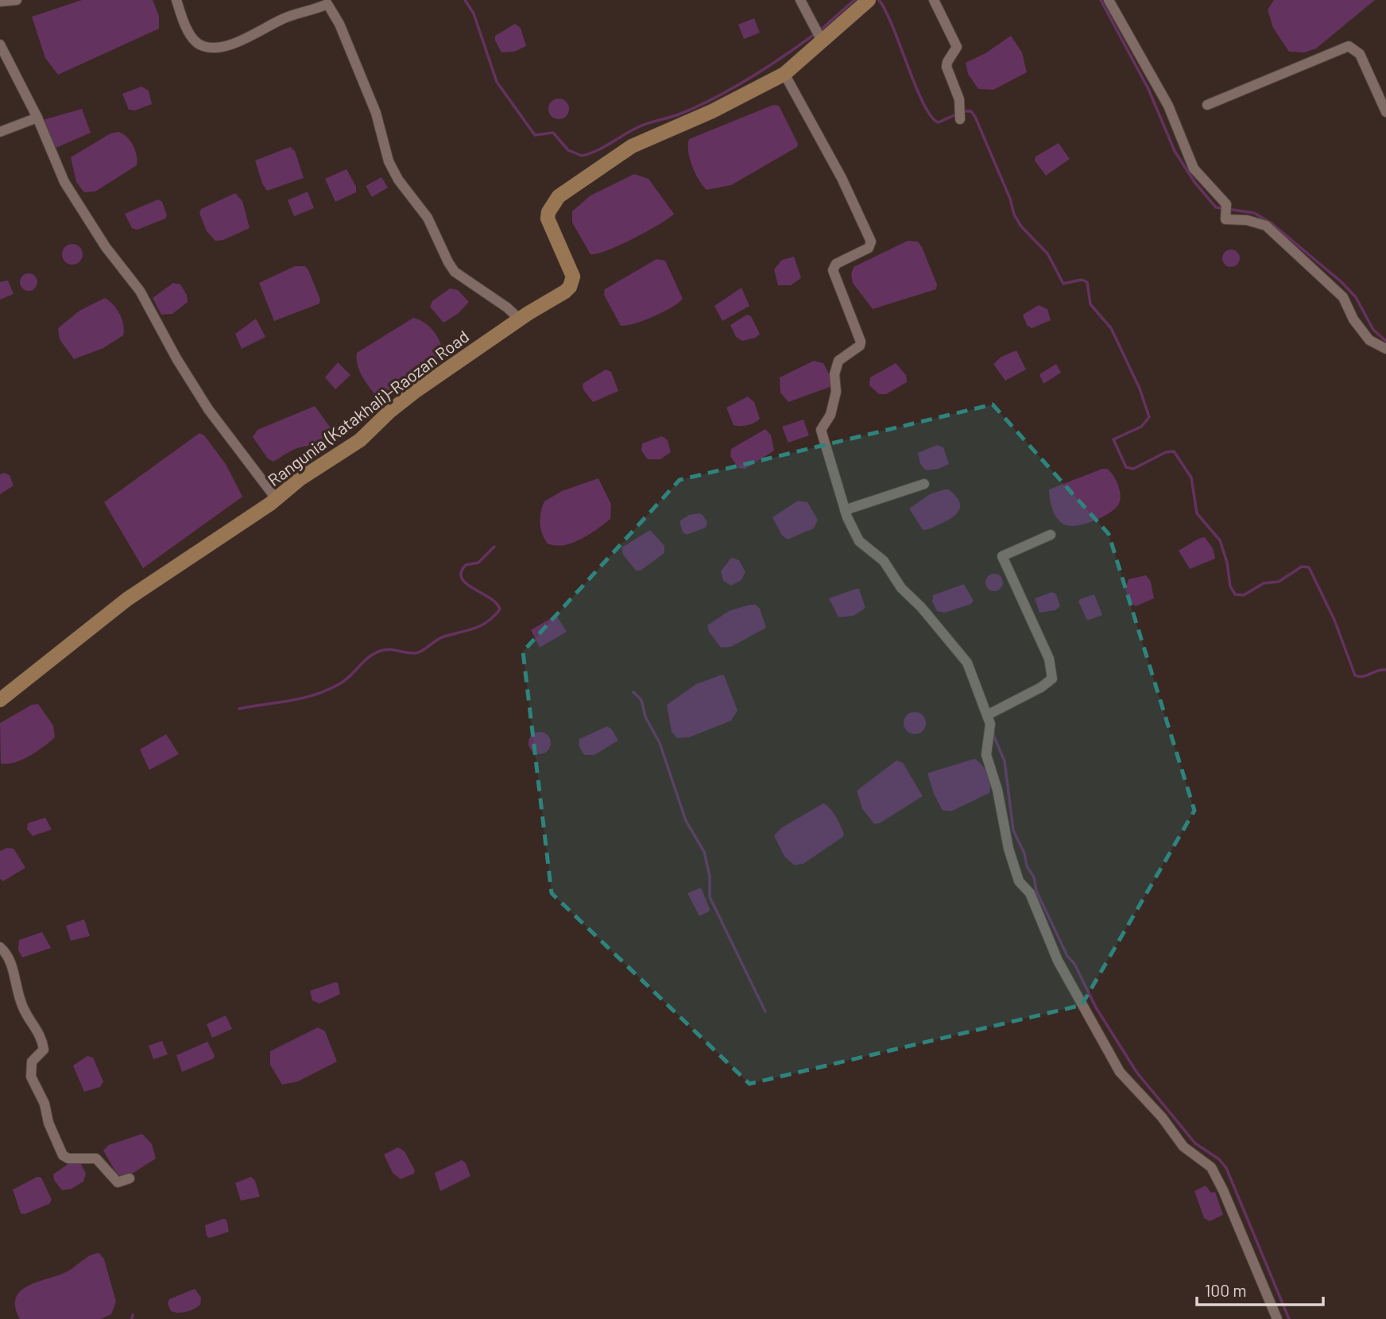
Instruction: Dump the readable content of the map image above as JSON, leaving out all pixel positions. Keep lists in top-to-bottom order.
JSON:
{
  "streets": {
    "main road": ["Rangunia (Katakhali)-Raozan Road"]
  },
  "scale_bar": "100 m"
}
